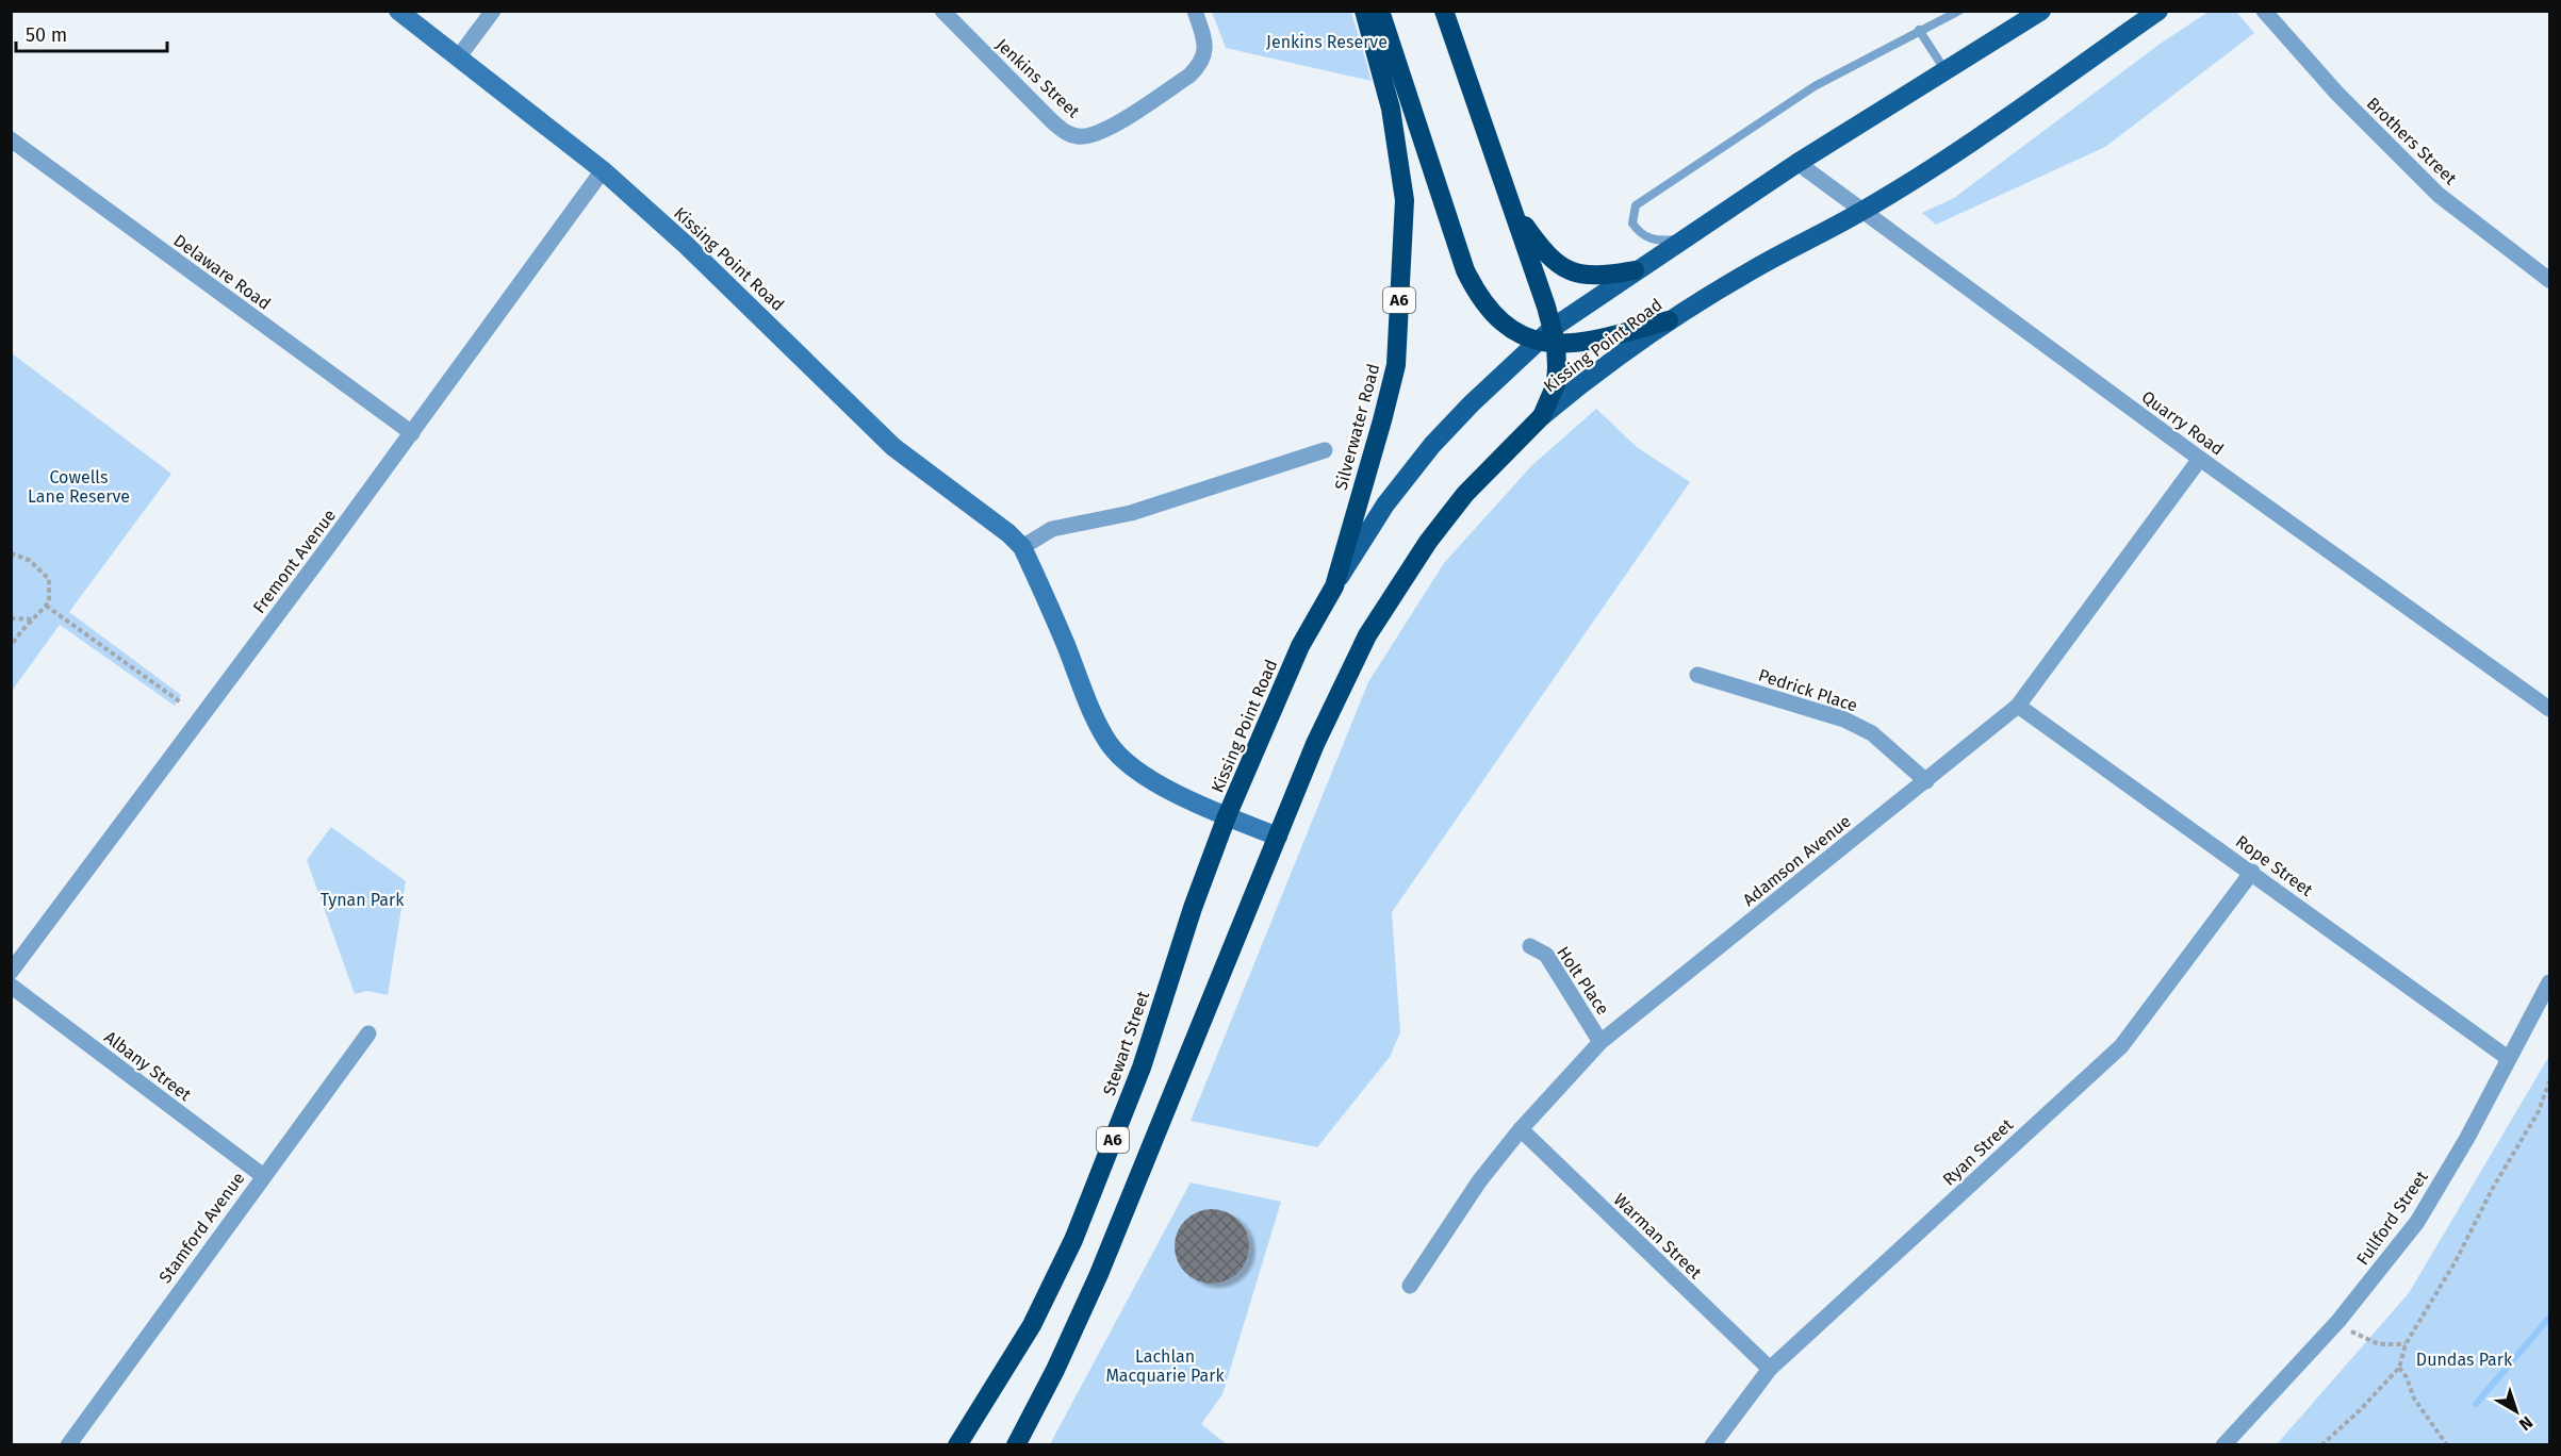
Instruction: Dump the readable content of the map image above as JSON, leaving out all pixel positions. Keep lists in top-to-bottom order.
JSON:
{
  "streets": {
    "highway": [
      "Kissing Point Road",
      "A6",
      "Silverwater Road",
      "Stewart Street"
    ],
    "street": [
      "Jenkins Street",
      "Brothers Street",
      "Delaware Road",
      "Quarry Road",
      "Fremont Avenue",
      "Pedrick Place",
      "Adamson Avenue",
      "Rope Street",
      "Holt Place",
      "Albany Street",
      "Ryan Street",
      "Fullford Street",
      "Stamford Avenue",
      "Warman Street"
    ]
  },
  "crossings": [
    ["Kissing Point Road", "A6"],
    ["Kissing Point Road", "Quarry Road"],
    ["Kissing Point Road", "Silverwater Road"],
    ["Kissing Point Road", "Fremont Avenue"],
    ["Kissing Point Road", "Stewart Street"],
    ["Delaware Road", "Fremont Avenue"],
    ["Quarry Road", "Adamson Avenue"],
    ["Pedrick Place", "Adamson Avenue"],
    ["Adamson Avenue", "Rope Street"],
    ["Adamson Avenue", "Holt Place"],
    ["Adamson Avenue", "Warman Street"],
    ["Rope Street", "Ryan Street"],
    ["Rope Street", "Fullford Street"],
    ["Albany Street", "Stamford Avenue"],
    ["Ryan Street", "Warman Street"]
  ],
  "parks": [
    "Jenkins Reserve",
    "Cowells Lane Reserve",
    "Tynan Park",
    "Lachlan Macquarie Park",
    "Dundas Park"
  ],
  "scale_bar": "50 m",
  "north": "bottom right"
}
